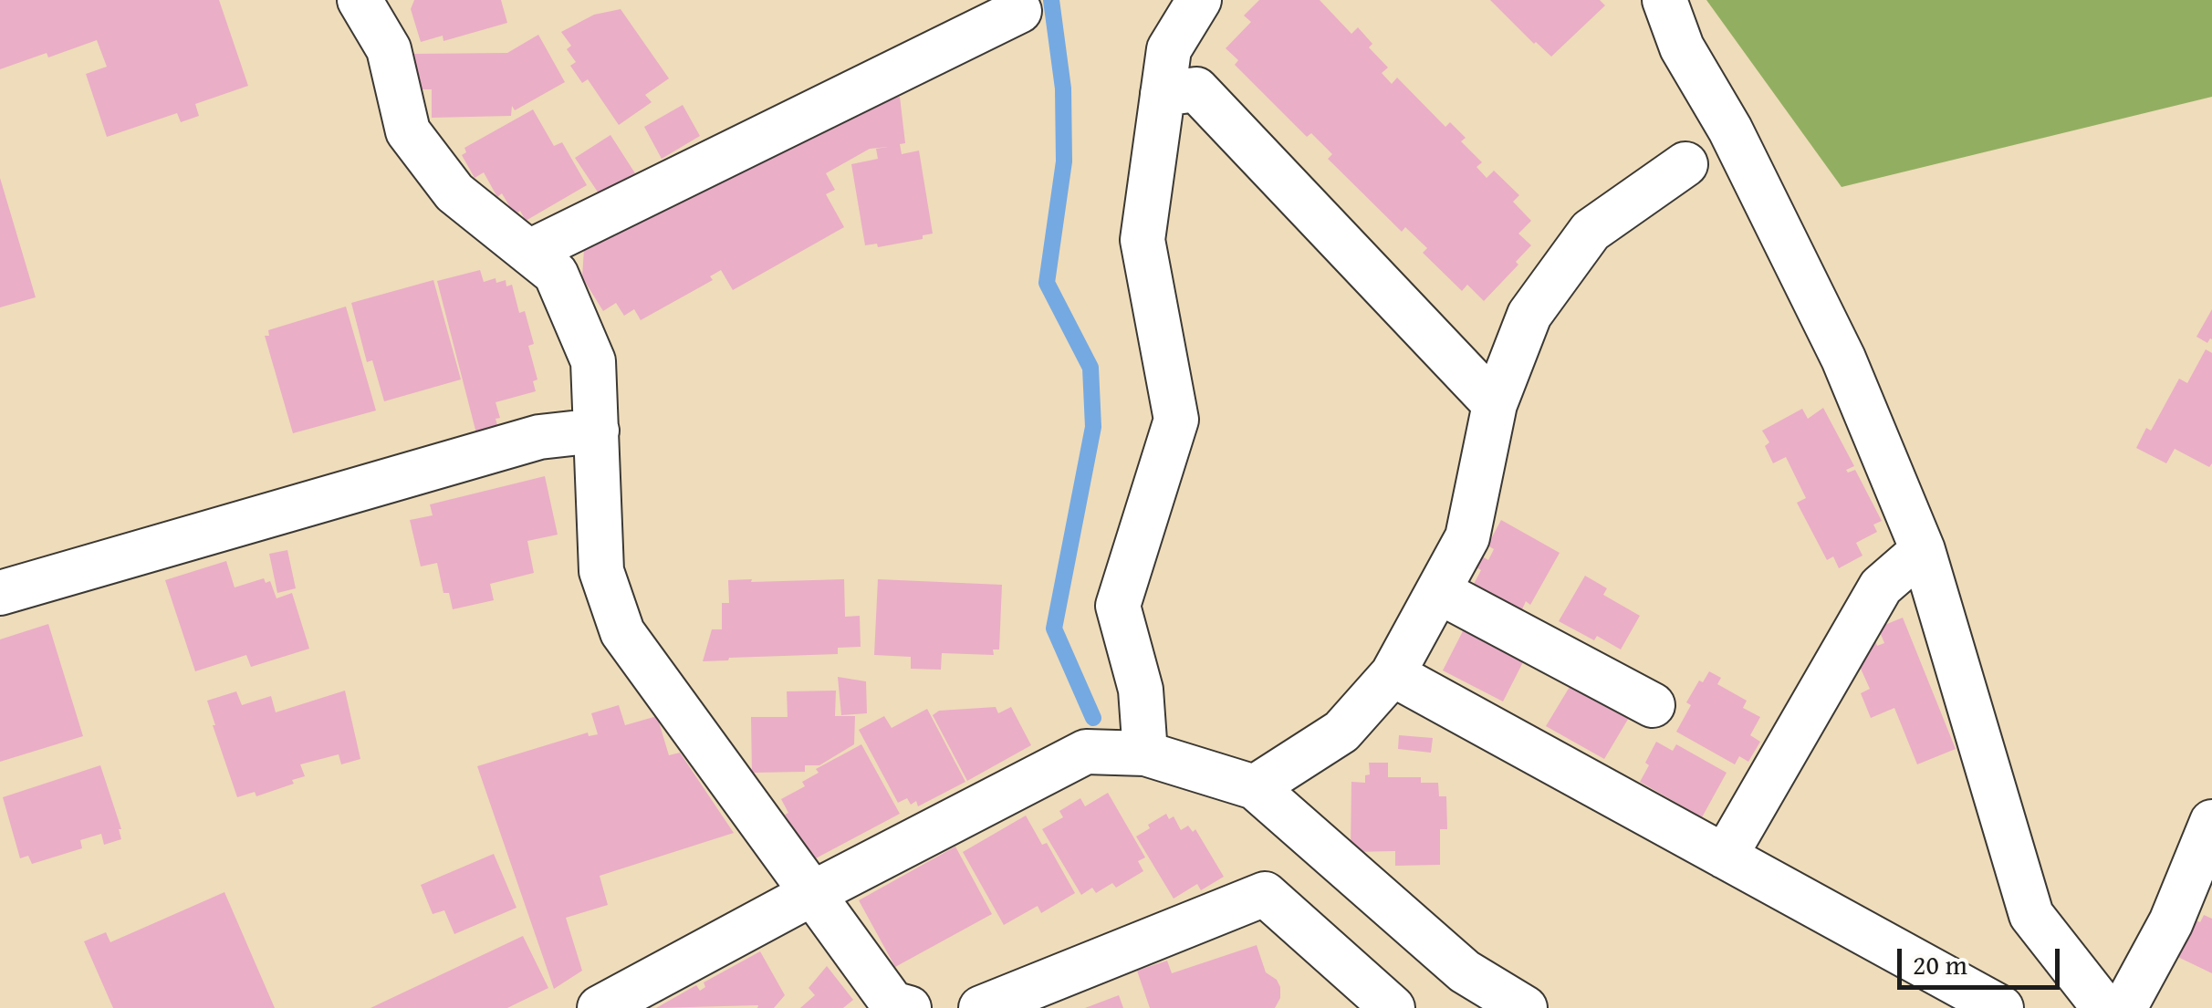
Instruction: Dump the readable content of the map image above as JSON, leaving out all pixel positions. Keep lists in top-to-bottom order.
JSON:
{
  "scale_bar": "20 m"
}
